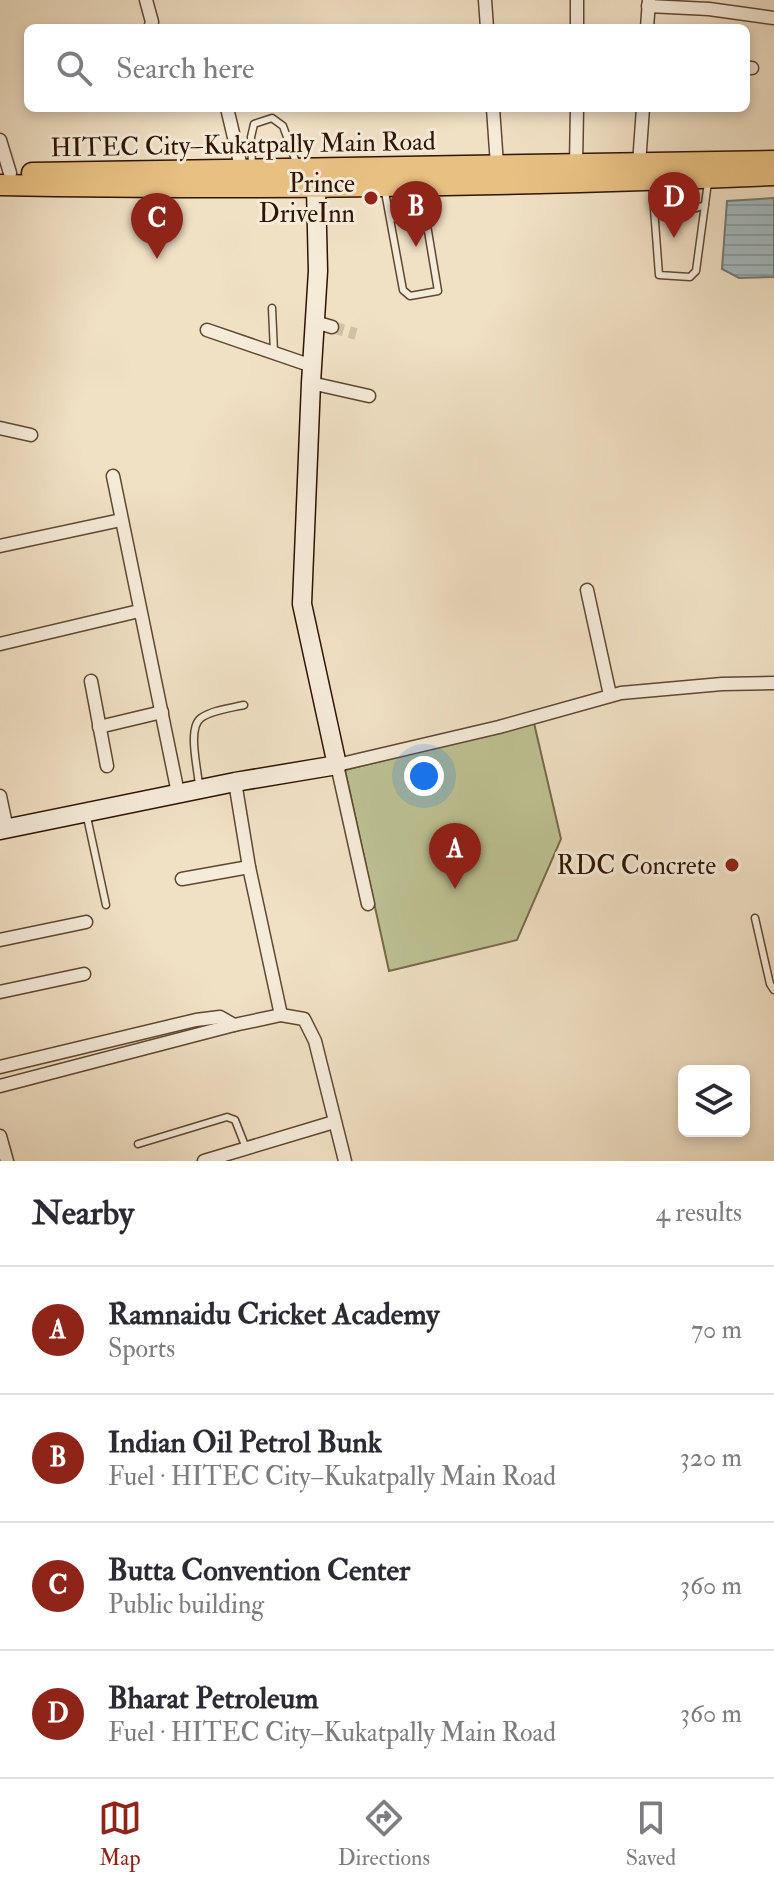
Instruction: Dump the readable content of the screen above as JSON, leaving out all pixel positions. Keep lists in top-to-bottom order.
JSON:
{
  "streets": {
    "main road": ["HITEC City–Kukatpally Main Road"]
  },
  "places": ["Prince DriveInn", "RDC Concrete"],
  "page": {
    "search": "Search here",
    "pins": [
      "D",
      "B",
      "C",
      "A"
    ],
    "heading": ["Nearby", "4 results"],
    "list": [
      {
        "mark": "A",
        "name": "Ramnaidu Cricket Academy",
        "note": "Sports",
        "value": "70 m"
      },
      {
        "mark": "B",
        "name": "Indian Oil Petrol Bunk",
        "note": "Fuel · HITEC City–Kukatpally Main Road",
        "value": "320 m"
      },
      {
        "mark": "C",
        "name": "Butta Convention Center",
        "note": "Public building",
        "value": "360 m"
      },
      {
        "mark": "D",
        "name": "Bharat Petroleum",
        "note": "Fuel · HITEC City–Kukatpally Main Road",
        "value": "360 m"
      }
    ],
    "nav": ["Map", "Directions", "Saved"]
  }
}
